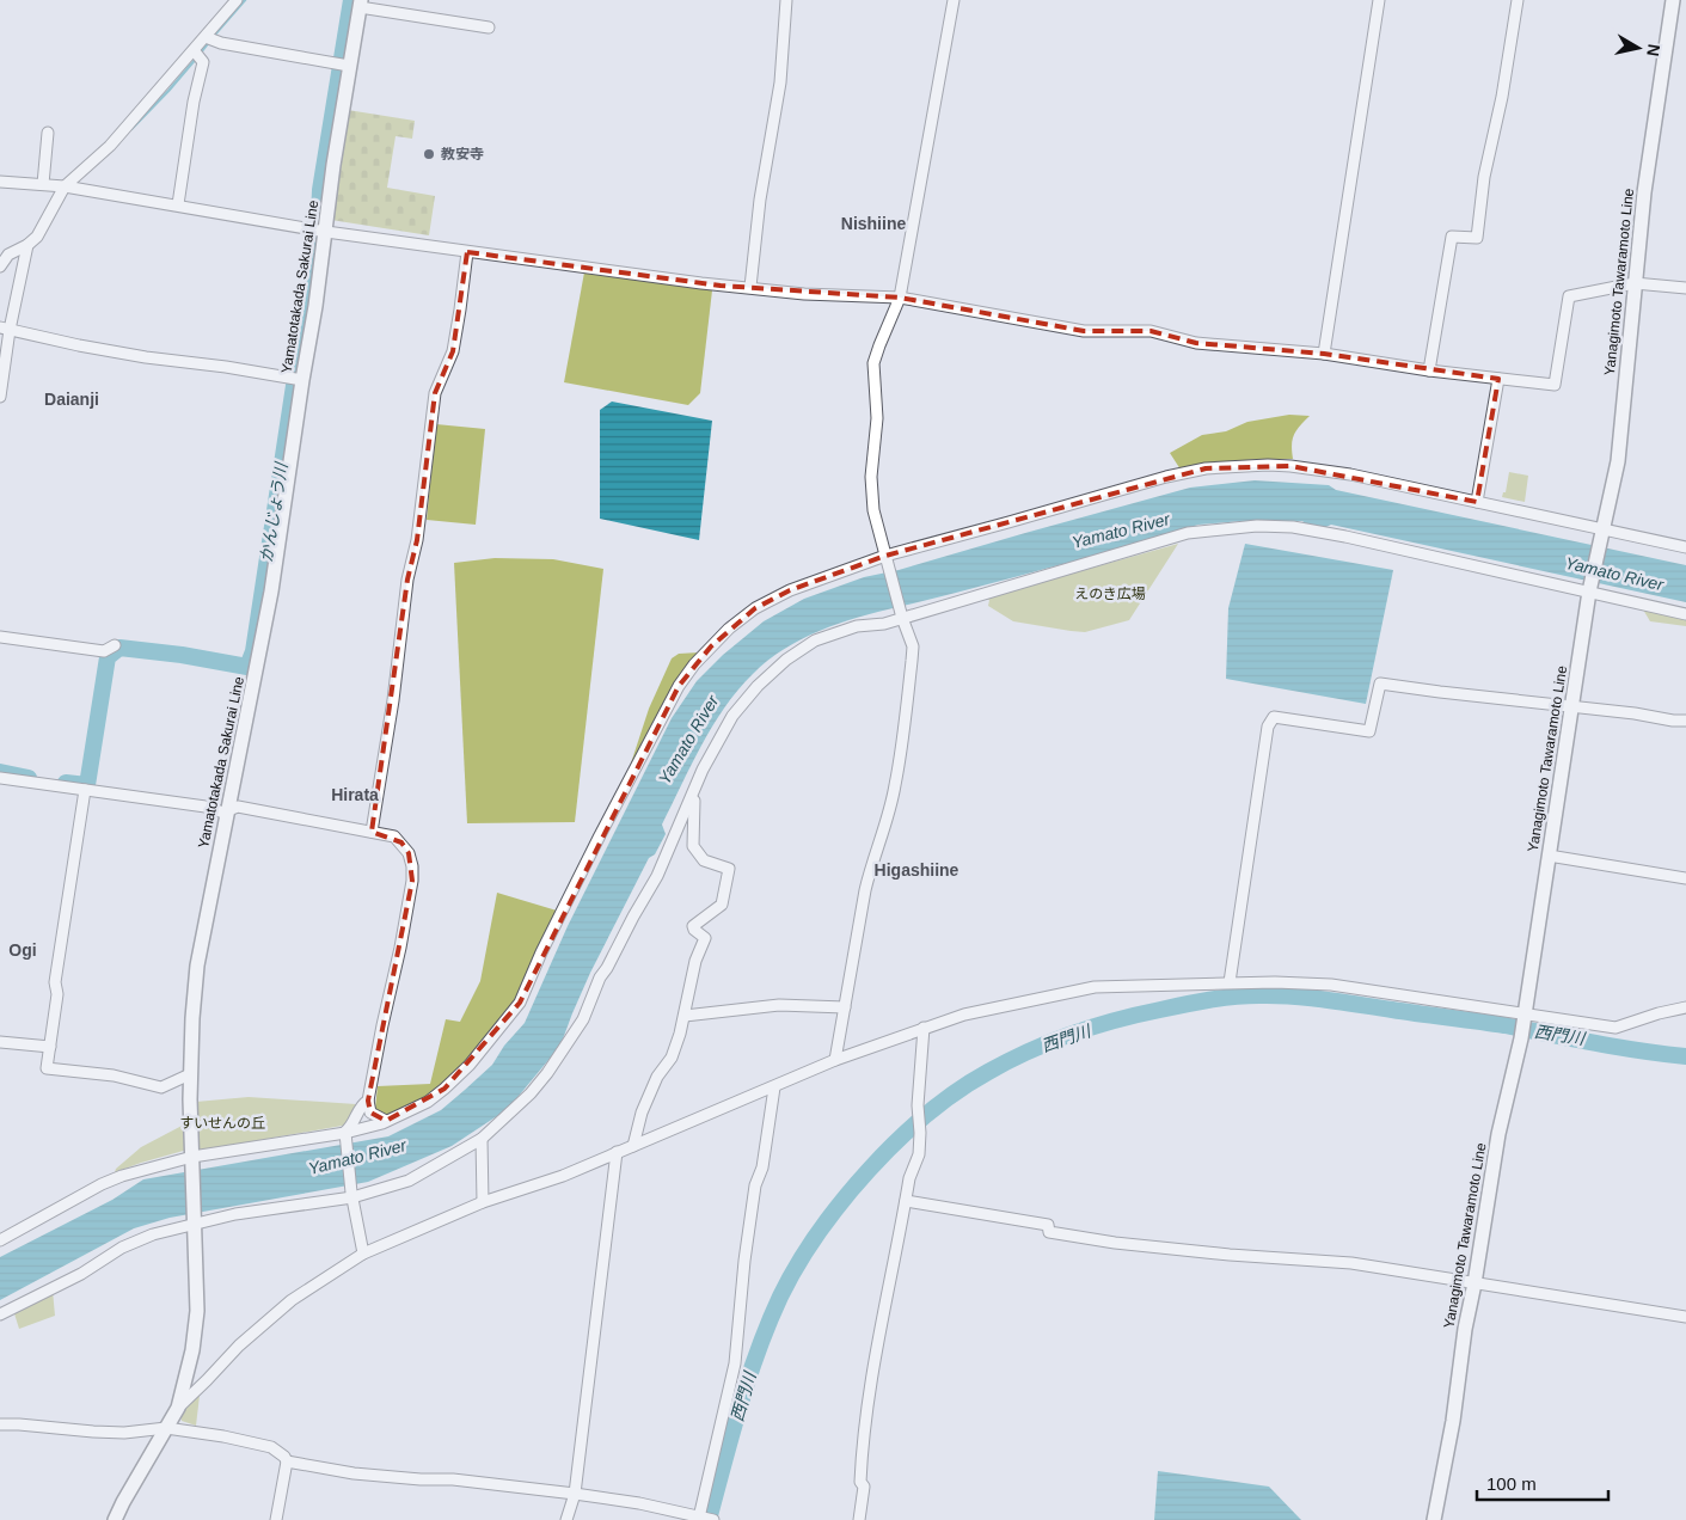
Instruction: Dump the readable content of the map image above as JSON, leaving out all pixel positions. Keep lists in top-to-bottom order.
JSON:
{
  "streets": {
    "main road": ["Yanagimoto Tawaramoto Line", "Yamatotakada Sakurai Line"]
  },
  "districts": [
    "Nishiine",
    "Daianji",
    "Hirata",
    "Higashiine",
    "Ogi"
  ],
  "water": ["かんじょう川", "Yamato River", "西門川"],
  "parks": ["えのき広場", "すいせんの丘"],
  "places": ["教安寺"],
  "scale_bar": "100 m",
  "north": "right"
}
